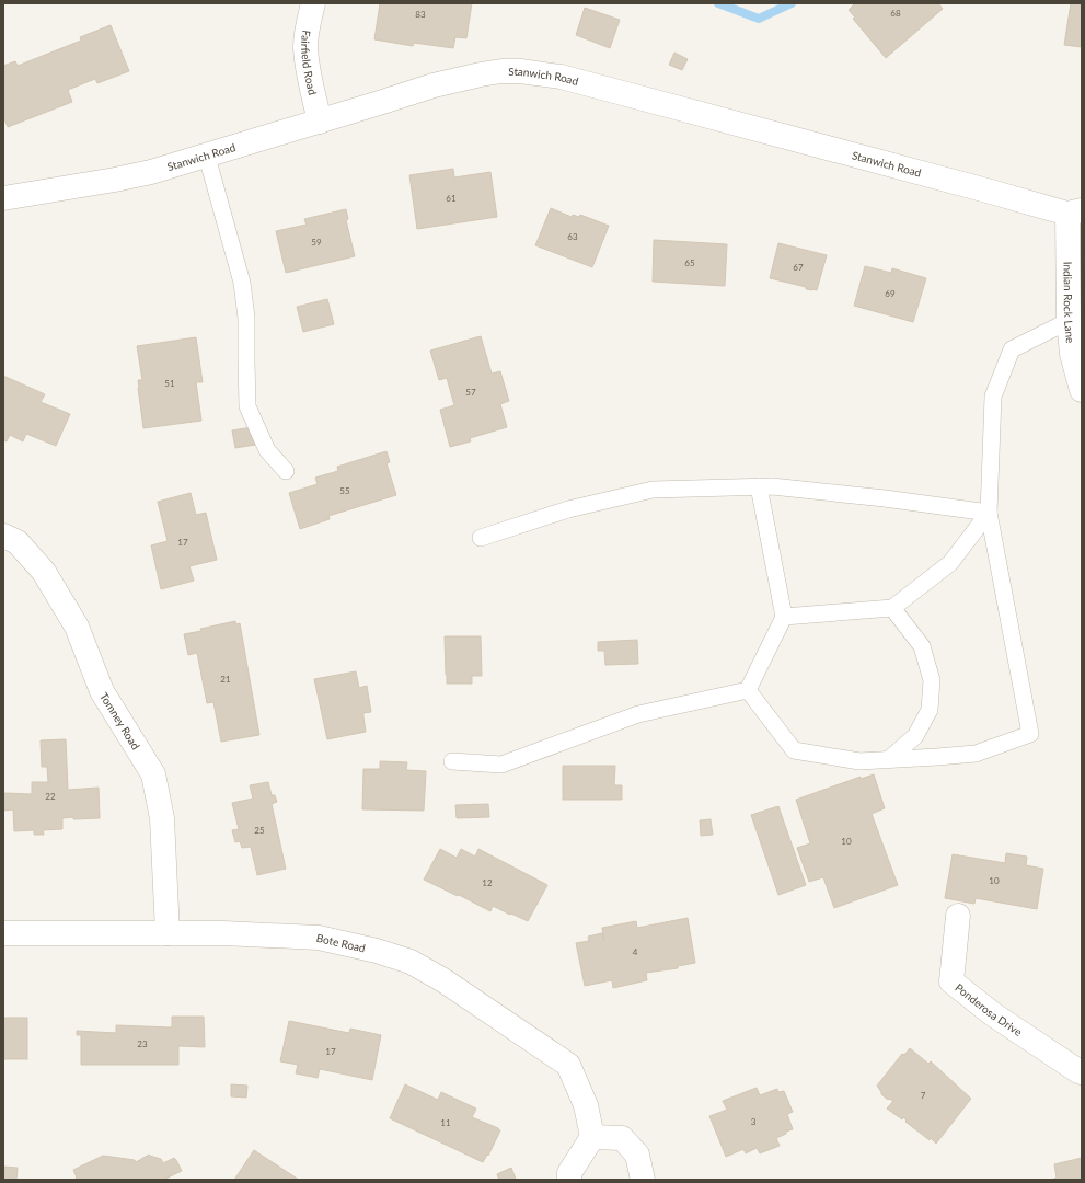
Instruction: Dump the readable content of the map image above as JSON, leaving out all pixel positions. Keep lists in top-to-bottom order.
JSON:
{
  "streets": {
    "street": [
      "Fairfield Road",
      "Stanwich Road",
      "Indian Rock Lane",
      "Tomney Road",
      "Bote Road",
      "Ponderosa Drive"
    ]
  },
  "crossings": [
    ["Fairfield Road", "Stanwich Road"],
    ["Stanwich Road", "Indian Rock Lane"],
    ["Tomney Road", "Bote Road"]
  ],
  "house_numbers": [
    "68",
    "83",
    "61",
    "63",
    "59",
    "65",
    "67",
    "69",
    "51",
    "57",
    "55",
    "17",
    "21",
    "22",
    "25",
    "10",
    "10",
    "12",
    "4",
    "23",
    "17",
    "7",
    "3",
    "11"
  ]
}
